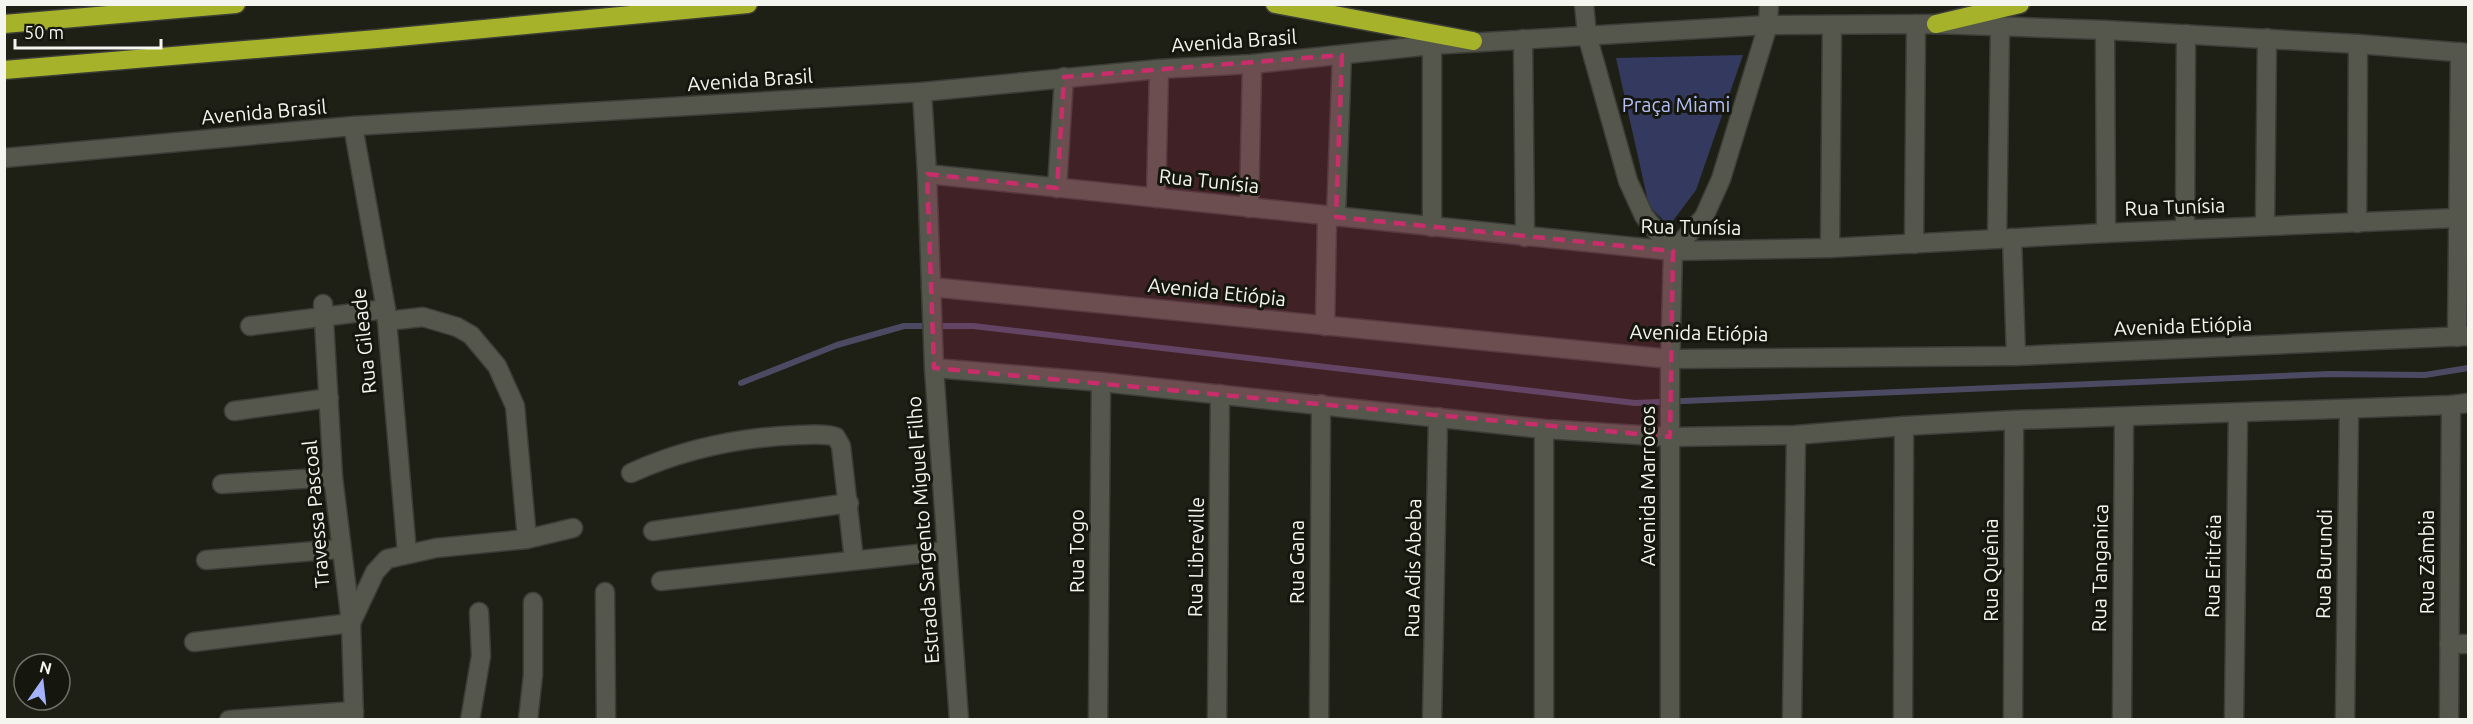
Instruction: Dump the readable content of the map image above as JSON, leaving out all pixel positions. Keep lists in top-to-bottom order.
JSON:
{
  "streets": {
    "street": [
      "Avenida Brasil",
      "Rua Tunísia",
      "Avenida Etiópia",
      "Rua Gileade",
      "Avenida Marrocos",
      "Travessa Pascoal",
      "Estrada Sargento Miguel Filho",
      "Rua Togo",
      "Rua Libreville",
      "Rua Gana",
      "Rua Zâmbia",
      "Rua Burundi",
      "Rua Eritréia",
      "Rua Adis Abeba",
      "Rua Tanganica",
      "Rua Quênia"
    ]
  },
  "crossings": [
    ["Avenida Brasil", "Rua Gileade"],
    ["Rua Tunísia", "Avenida Marrocos"],
    ["Avenida Etiópia", "Avenida Marrocos"],
    ["Avenida Etiópia", "Estrada Sargento Miguel Filho"]
  ],
  "parks": ["Praça Miami"],
  "scale_bar": "50 m",
  "north": "top"
}
